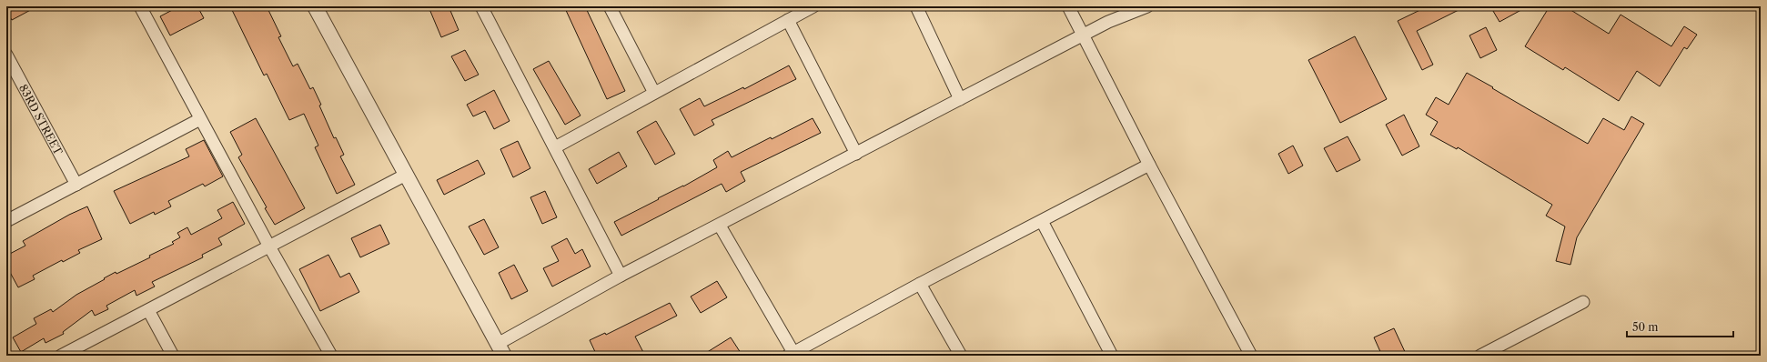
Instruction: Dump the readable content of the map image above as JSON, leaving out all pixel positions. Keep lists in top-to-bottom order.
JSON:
{
  "streets": {
    "street": ["83RD STREET"]
  },
  "scale_bar": "50 m"
}
